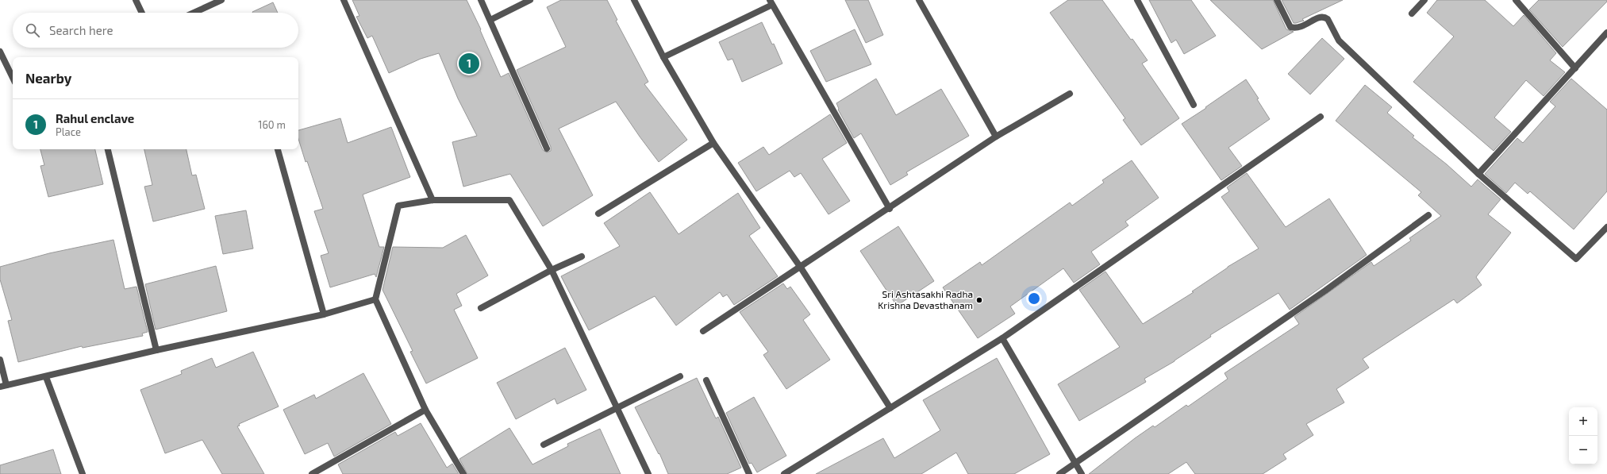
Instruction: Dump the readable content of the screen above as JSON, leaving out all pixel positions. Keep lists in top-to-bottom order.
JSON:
{
  "places": ["Sri Ashtasakhi Radha Krishna Devasthanam"],
  "page": {
    "search": "Search here",
    "pins": "1",
    "heading": "Nearby",
    "list": [
      {
        "mark": "1",
        "name": "Rahul enclave",
        "note": "Place",
        "value": "160 m"
      }
    ],
    "map_buttons": ["+", "−"]
  }
}
